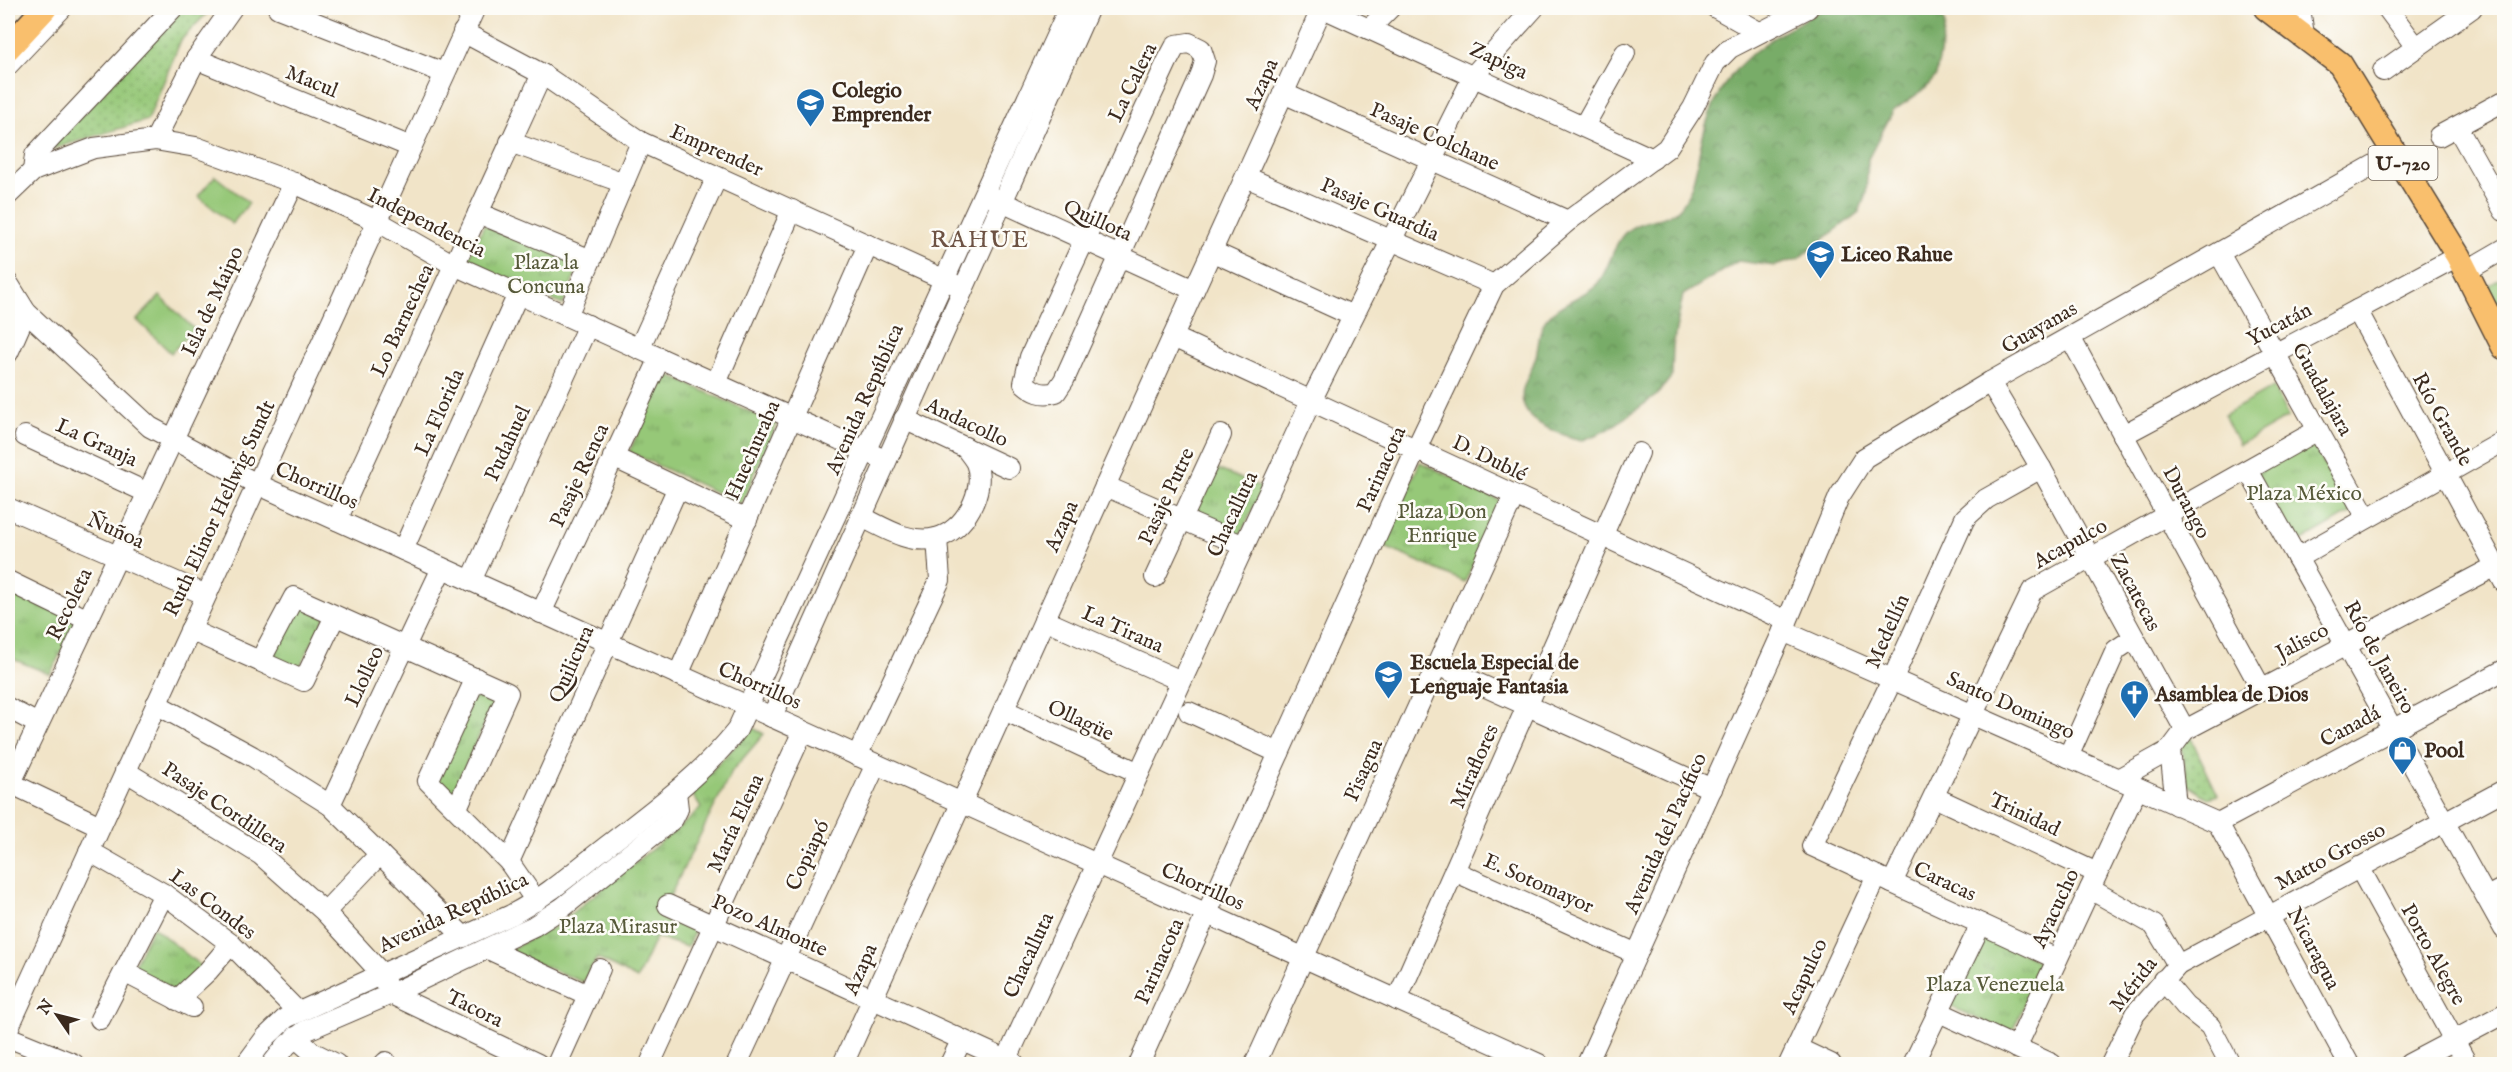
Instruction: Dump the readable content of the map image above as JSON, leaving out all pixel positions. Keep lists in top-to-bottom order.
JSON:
{
  "streets": {
    "main road": ["U-720"],
    "street": [
      "Zapiga",
      "Macul",
      "La Calera",
      "Azapa",
      "Pasaje Colchane",
      "Emprender",
      "Pasaje Guardia",
      "Quillota",
      "Independencia",
      "Isla de Maipo",
      "Lo Barnechea",
      "Yucatán",
      "Guayanas",
      "Guadalajara",
      "Avenida República",
      "La Florida",
      "Río Grande",
      "Andacollo",
      "La Granja",
      "Pudahuel",
      "Huechuraba",
      "D. Dublé",
      "Parinacota",
      "Pasaje Renca",
      "Chorrillos",
      "Pasaje Putre",
      "Durango",
      "Ruth Elinor Hellwig Sundt",
      "Chacalluta",
      "Ñuñoa",
      "Acapulco",
      "Zacatecas",
      "Recoleta",
      "La Tirana",
      "Medellín",
      "Jalisco",
      "Río de Janeiro",
      "Quilicura",
      "Llolleo",
      "Santo Domingo",
      "Ollagüe",
      "Canadá",
      "Miraflores",
      "Pisagua",
      "Pasaje Cordillera",
      "Trinidad",
      "María Elena",
      "Avenida del Pacífico",
      "Copiapó",
      "Matto Grosso",
      "Caracas",
      "E. Sotomayor",
      "Las Condes",
      "Ayacucho",
      "Pozo Almonte",
      "Nicaragua",
      "Porto Alegre",
      "Mérida",
      "Tacora"
    ]
  },
  "crossings": [
    ["Zapiga", "Azapa"],
    ["Zapiga", "Parinacota"],
    ["Zapiga", "Chacalluta"],
    ["Macul", "Ruth Elinor Hellwig Sundt"],
    ["La Calera", "Quillota"],
    ["Azapa", "Pasaje Colchane"],
    ["Azapa", "Pasaje Guardia"],
    ["Azapa", "Quillota"],
    ["Azapa", "D. Dublé"],
    ["Azapa", "Chorrillos"],
    ["Azapa", "La Tirana"],
    ["Azapa", "Ollagüe"],
    ["Azapa", "Pozo Almonte"],
    ["Pasaje Colchane", "Parinacota"],
    ["Pasaje Colchane", "Chacalluta"],
    ["Emprender", "Lo Barnechea"],
    ["Emprender", "Avenida República"],
    ["Emprender", "Huechuraba"],
    ["Emprender", "Ruth Elinor Hellwig Sundt"],
    ["U-720", "Yucatán"],
    ["U-720", "Guayanas"],
    ["Pasaje Guardia", "Parinacota"],
    ["Pasaje Guardia", "Chacalluta"],
    ["Quillota", "Avenida República"],
    ["Independencia", "Isla de Maipo"],
    ["Independencia", "Lo Barnechea"],
    ["Independencia", "Avenida República"],
    ["Independencia", "La Florida"],
    ["Independencia", "Andacollo"],
    ["Independencia", "Pudahuel"],
    ["Independencia", "Huechuraba"],
    ["Independencia", "Pasaje Renca"],
    ["Independencia", "Ruth Elinor Hellwig Sundt"],
    ["Isla de Maipo", "Chorrillos"],
    ["Isla de Maipo", "Recoleta"],
    ["Lo Barnechea", "Chorrillos"],
    ["Yucatán", "Guadalajara"],
    ["Yucatán", "Río Grande"],
    ["Yucatán", "Durango"],
    ["Guayanas", "Guadalajara"],
    ["Guayanas", "D. Dublé"],
    ["Guayanas", "Durango"],
    ["Guayanas", "Zacatecas"],
    ["Guayanas", "Santo Domingo"],
    ["Guayanas", "Avenida del Pacífico"],
    ["Guadalajara", "Acapulco"],
    ["Avenida República", "Chorrillos"],
    ["Avenida República", "Pasaje Cordillera"],
    ["Avenida República", "Las Condes"],
    ["La Florida", "Chorrillos"],
    ["Río Grande", "Jalisco"],
    ["La Granja", "Recoleta"],
    ["Pudahuel", "Chorrillos"],
    ["Huechuraba", "Chorrillos"],
    ["D. Dublé", "Parinacota"],
    ["D. Dublé", "Chacalluta"],
    ["D. Dublé", "Santo Domingo"],
    ["D. Dublé", "Miraflores"],
    ["D. Dublé", "Pisagua"],
    ["D. Dublé", "Avenida del Pacífico"],
    ["Parinacota", "Chorrillos"],
    ["Pasaje Renca", "Chorrillos"],
    ["Chorrillos", "Ruth Elinor Hellwig Sundt"],
    ["Chorrillos", "Chacalluta"],
    ["Chorrillos", "Recoleta"],
    ["Chorrillos", "Quilicura"],
    ["Chorrillos", "Llolleo"],
    ["Chorrillos", "Miraflores"],
    ["Chorrillos", "Pisagua"],
    ["Chorrillos", "María Elena"],
    ["Chorrillos", "Copiapó"],
    ["Durango", "Acapulco"],
    ["Durango", "Jalisco"],
    ["Ruth Elinor Hellwig Sundt", "Ñuñoa"],
    ["Ruth Elinor Hellwig Sundt", "Pasaje Cordillera"],
    ["Ruth Elinor Hellwig Sundt", "Las Condes"],
    ["Chacalluta", "La Tirana"],
    ["Chacalluta", "Ollagüe"],
    ["Chacalluta", "Pozo Almonte"],
    ["Ñuñoa", "Recoleta"],
    ["Acapulco", "Zacatecas"],
    ["Acapulco", "Río de Janeiro"],
    ["Acapulco", "Santo Domingo"],
    ["Acapulco", "Trinidad"],
    ["Acapulco", "Caracas"],
    ["Zacatecas", "Medellín"],
    ["Zacatecas", "Jalisco"],
    ["Medellín", "Santo Domingo"],
    ["Medellín", "Caracas"],
    ["Jalisco", "Río de Janeiro"],
    ["Jalisco", "Santo Domingo"],
    ["Río de Janeiro", "Canadá"],
    ["Río de Janeiro", "Matto Grosso"],
    ["Santo Domingo", "Canadá"],
    ["Santo Domingo", "Avenida del Pacífico"],
    ["Santo Domingo", "Ayacucho"],
    ["Santo Domingo", "Nicaragua"],
    ["Canadá", "Nicaragua"],
    ["Miraflores", "E. Sotomayor"],
    ["Pasaje Cordillera", "Tacora"],
    ["Trinidad", "Matto Grosso"],
    ["Trinidad", "Ayacucho"],
    ["Trinidad", "Mérida"],
    ["María Elena", "Pozo Almonte"],
    ["Avenida del Pacífico", "E. Sotomayor"],
    ["Copiapó", "Pozo Almonte"],
    ["Matto Grosso", "Nicaragua"],
    ["Matto Grosso", "Porto Alegre"],
    ["Matto Grosso", "Mérida"],
    ["Caracas", "Ayacucho"]
  ],
  "districts": ["RAHUE"],
  "parks": [
    "Plaza la Concuna",
    "Plaza México",
    "Plaza Don Enrique",
    "Plaza Mirasur",
    "Plaza Venezuela"
  ],
  "places": {
    "school or university": ["Colegio Emprender", "Liceo Rahue", "Escuela Especial de Lenguaje Fantasia"],
    "church": ["Asamblea de Dios"],
    "shop": ["Pool"]
  },
  "north": "top left"
}
